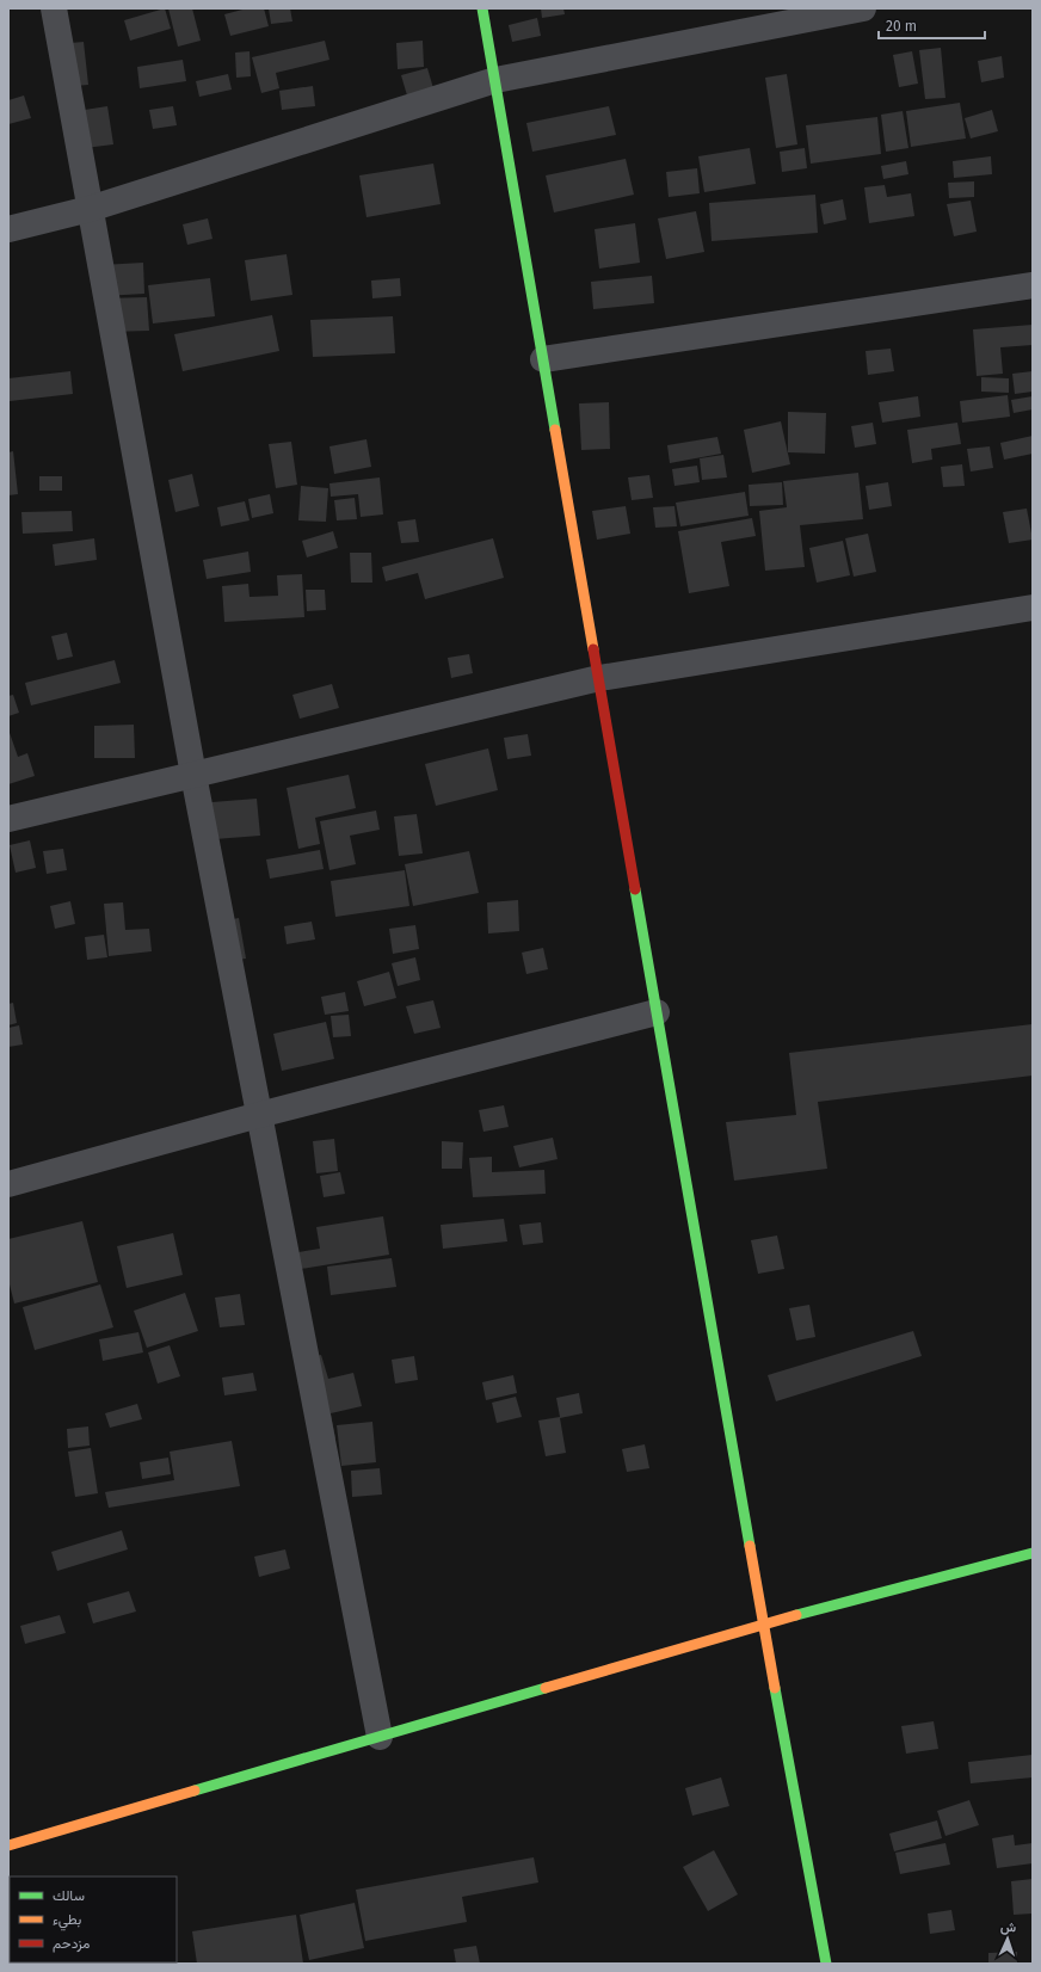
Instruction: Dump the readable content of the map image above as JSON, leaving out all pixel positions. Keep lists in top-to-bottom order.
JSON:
{
  "legend": ["سالك", "بطيء", "مزدحم"],
  "scale_bar": "20 m",
  "north": "top"
}
